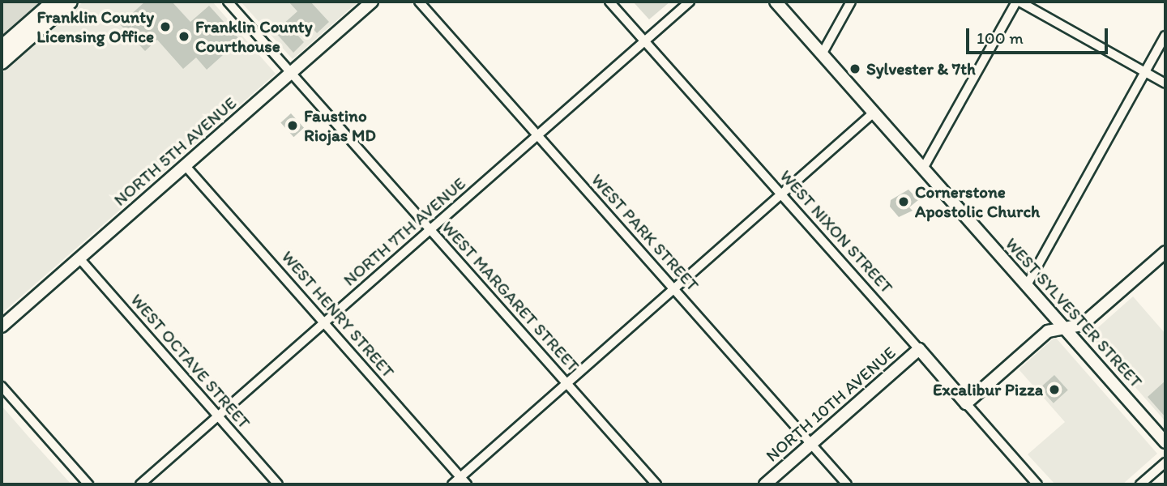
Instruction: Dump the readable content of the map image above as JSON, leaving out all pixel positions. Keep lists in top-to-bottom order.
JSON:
{
  "streets": {
    "street": [
      "NORTH 5TH AVENUE",
      "NORTH 7TH AVENUE",
      "WEST NIXON STREET",
      "WEST PARK STREET",
      "WEST MARGARET STREET",
      "WEST SYLVESTER STREET",
      "WEST HENRY STREET",
      "WEST OCTAVE STREET",
      "NORTH 10TH AVENUE"
    ]
  },
  "crossings": [
    ["NORTH 5TH AVENUE", "WEST MARGARET STREET"],
    ["NORTH 5TH AVENUE", "WEST HENRY STREET"],
    ["NORTH 5TH AVENUE", "WEST OCTAVE STREET"],
    ["NORTH 7TH AVENUE", "WEST NIXON STREET"],
    ["NORTH 7TH AVENUE", "WEST PARK STREET"],
    ["NORTH 7TH AVENUE", "WEST MARGARET STREET"],
    ["NORTH 7TH AVENUE", "WEST HENRY STREET"],
    ["NORTH 7TH AVENUE", "WEST OCTAVE STREET"],
    ["WEST NIXON STREET", "NORTH 10TH AVENUE"],
    ["WEST PARK STREET", "NORTH 10TH AVENUE"]
  ],
  "places": [
    "Franklin County Licensing Office",
    "Franklin County Courthouse",
    "Sylvester & 7th",
    "Faustino Riojas MD",
    "Cornerstone Apostolic Church",
    "Excalibur Pizza"
  ],
  "scale_bar": "100 m"
}
